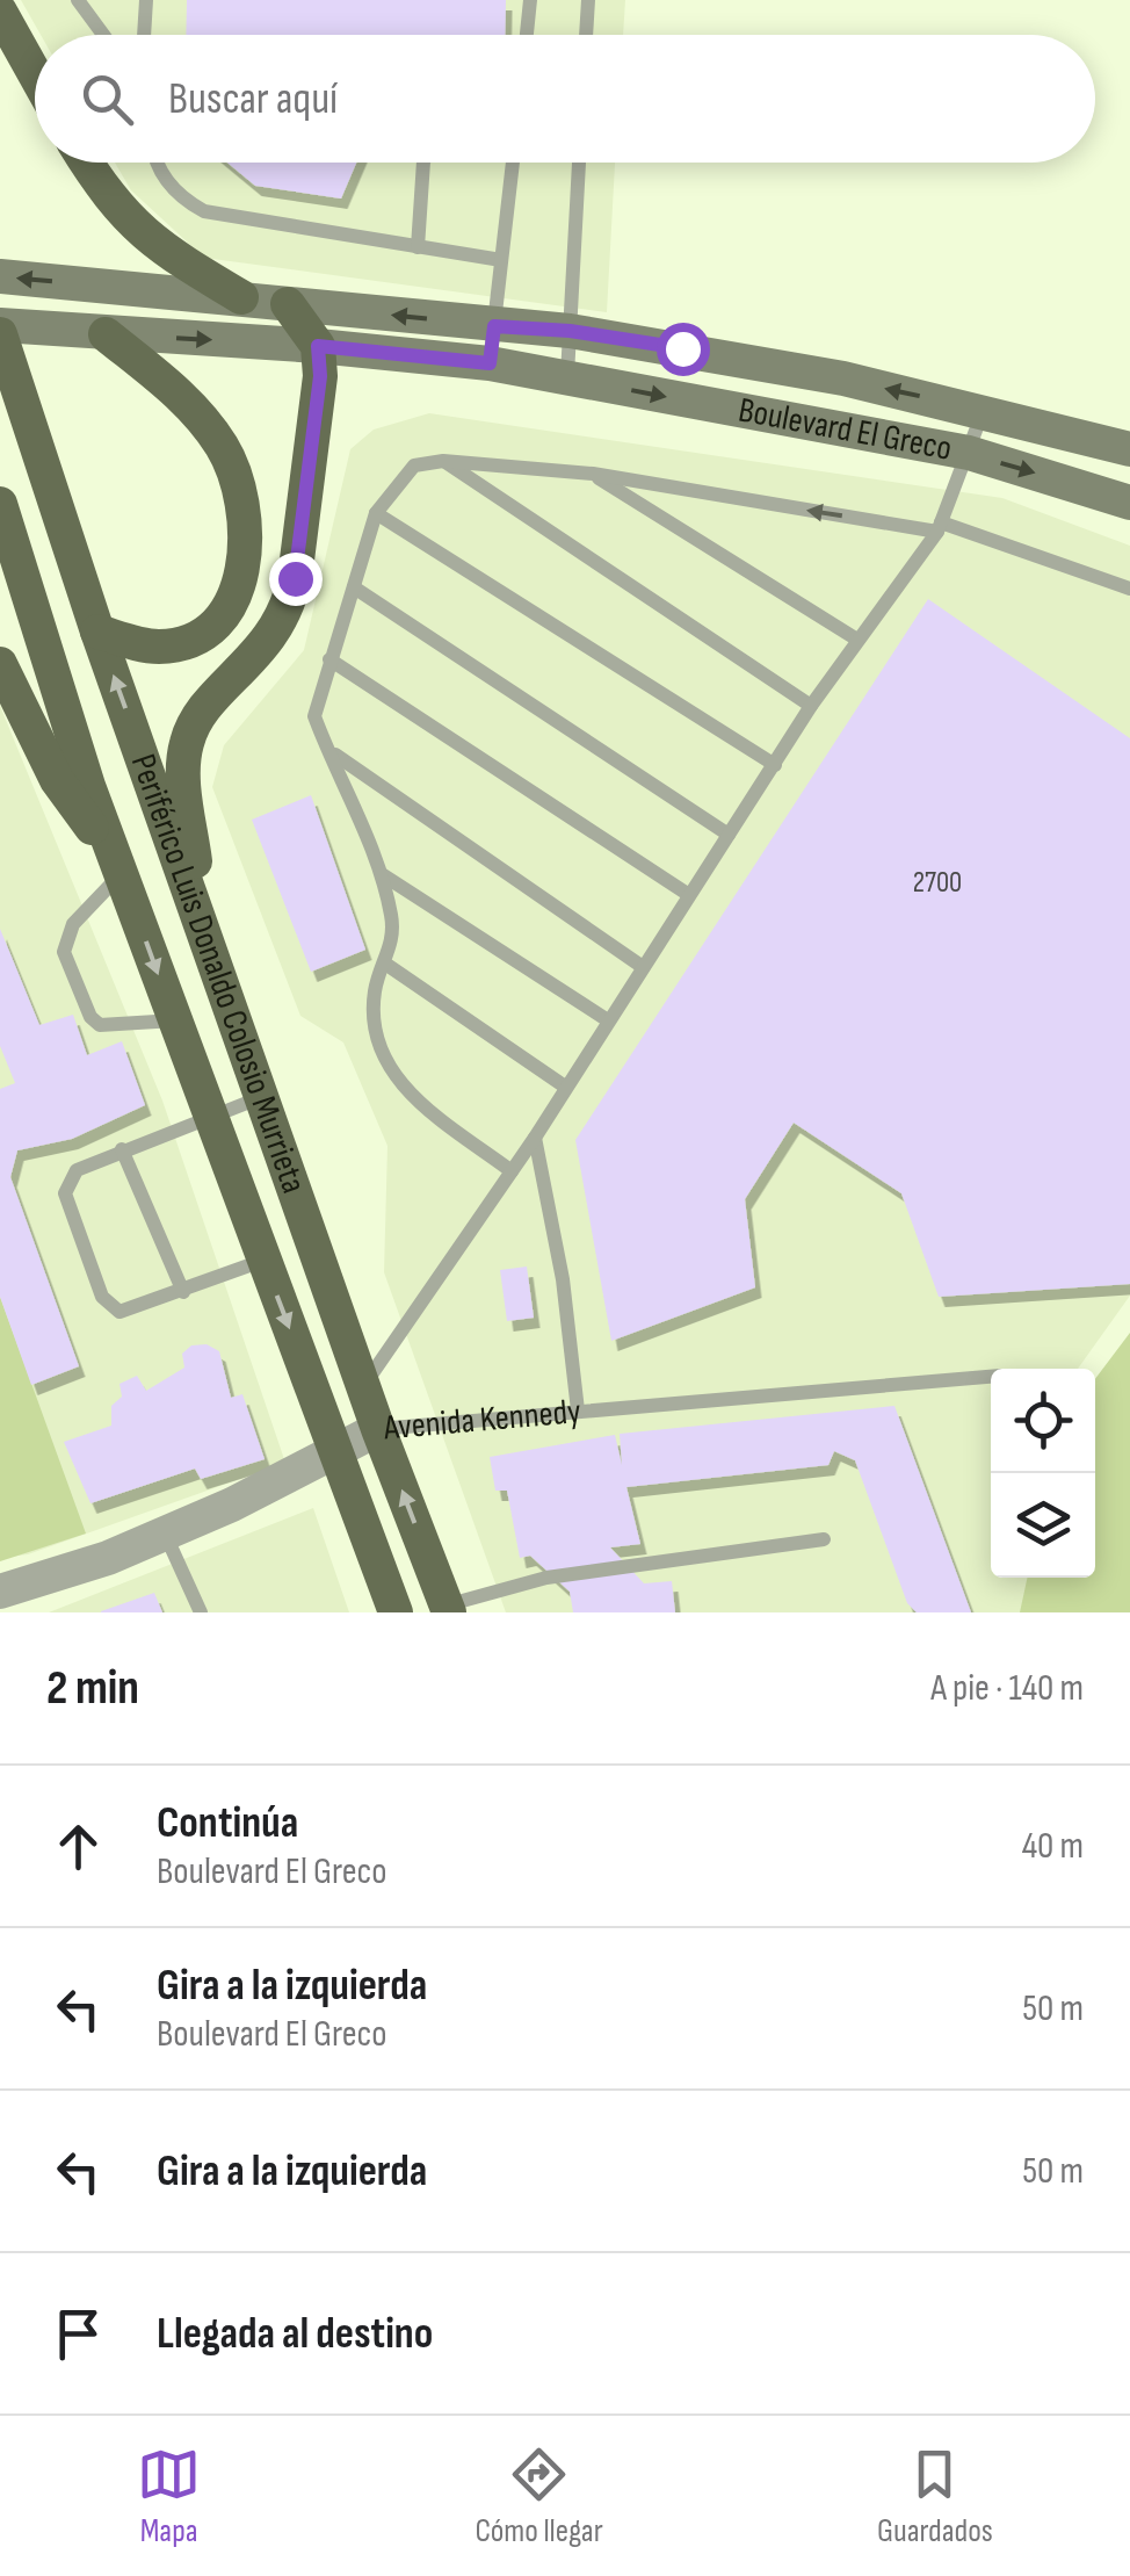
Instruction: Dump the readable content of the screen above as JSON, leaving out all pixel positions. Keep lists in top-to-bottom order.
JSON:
{
  "streets": {
    "main road": ["Boulevard El Greco", "Periférico Luis Donaldo Colosio Murrieta"],
    "street": ["Avenida Kennedy"]
  },
  "crossings": [
    ["Periférico Luis Donaldo Colosio Murrieta", "Avenida Kennedy"]
  ],
  "house_numbers": ["2700"],
  "page": {
    "search": "Buscar aquí",
    "heading": ["2 min", "A pie · 140 m"],
    "list": [
      ["Continúa", "Boulevard El Greco", "40 m"],
      ["Gira a la izquierda", "Boulevard El Greco", "50 m"],
      ["Gira a la izquierda", "50 m"],
      "Llegada al destino"
    ],
    "nav": ["Mapa", "Cómo llegar", "Guardados"]
  }
}
